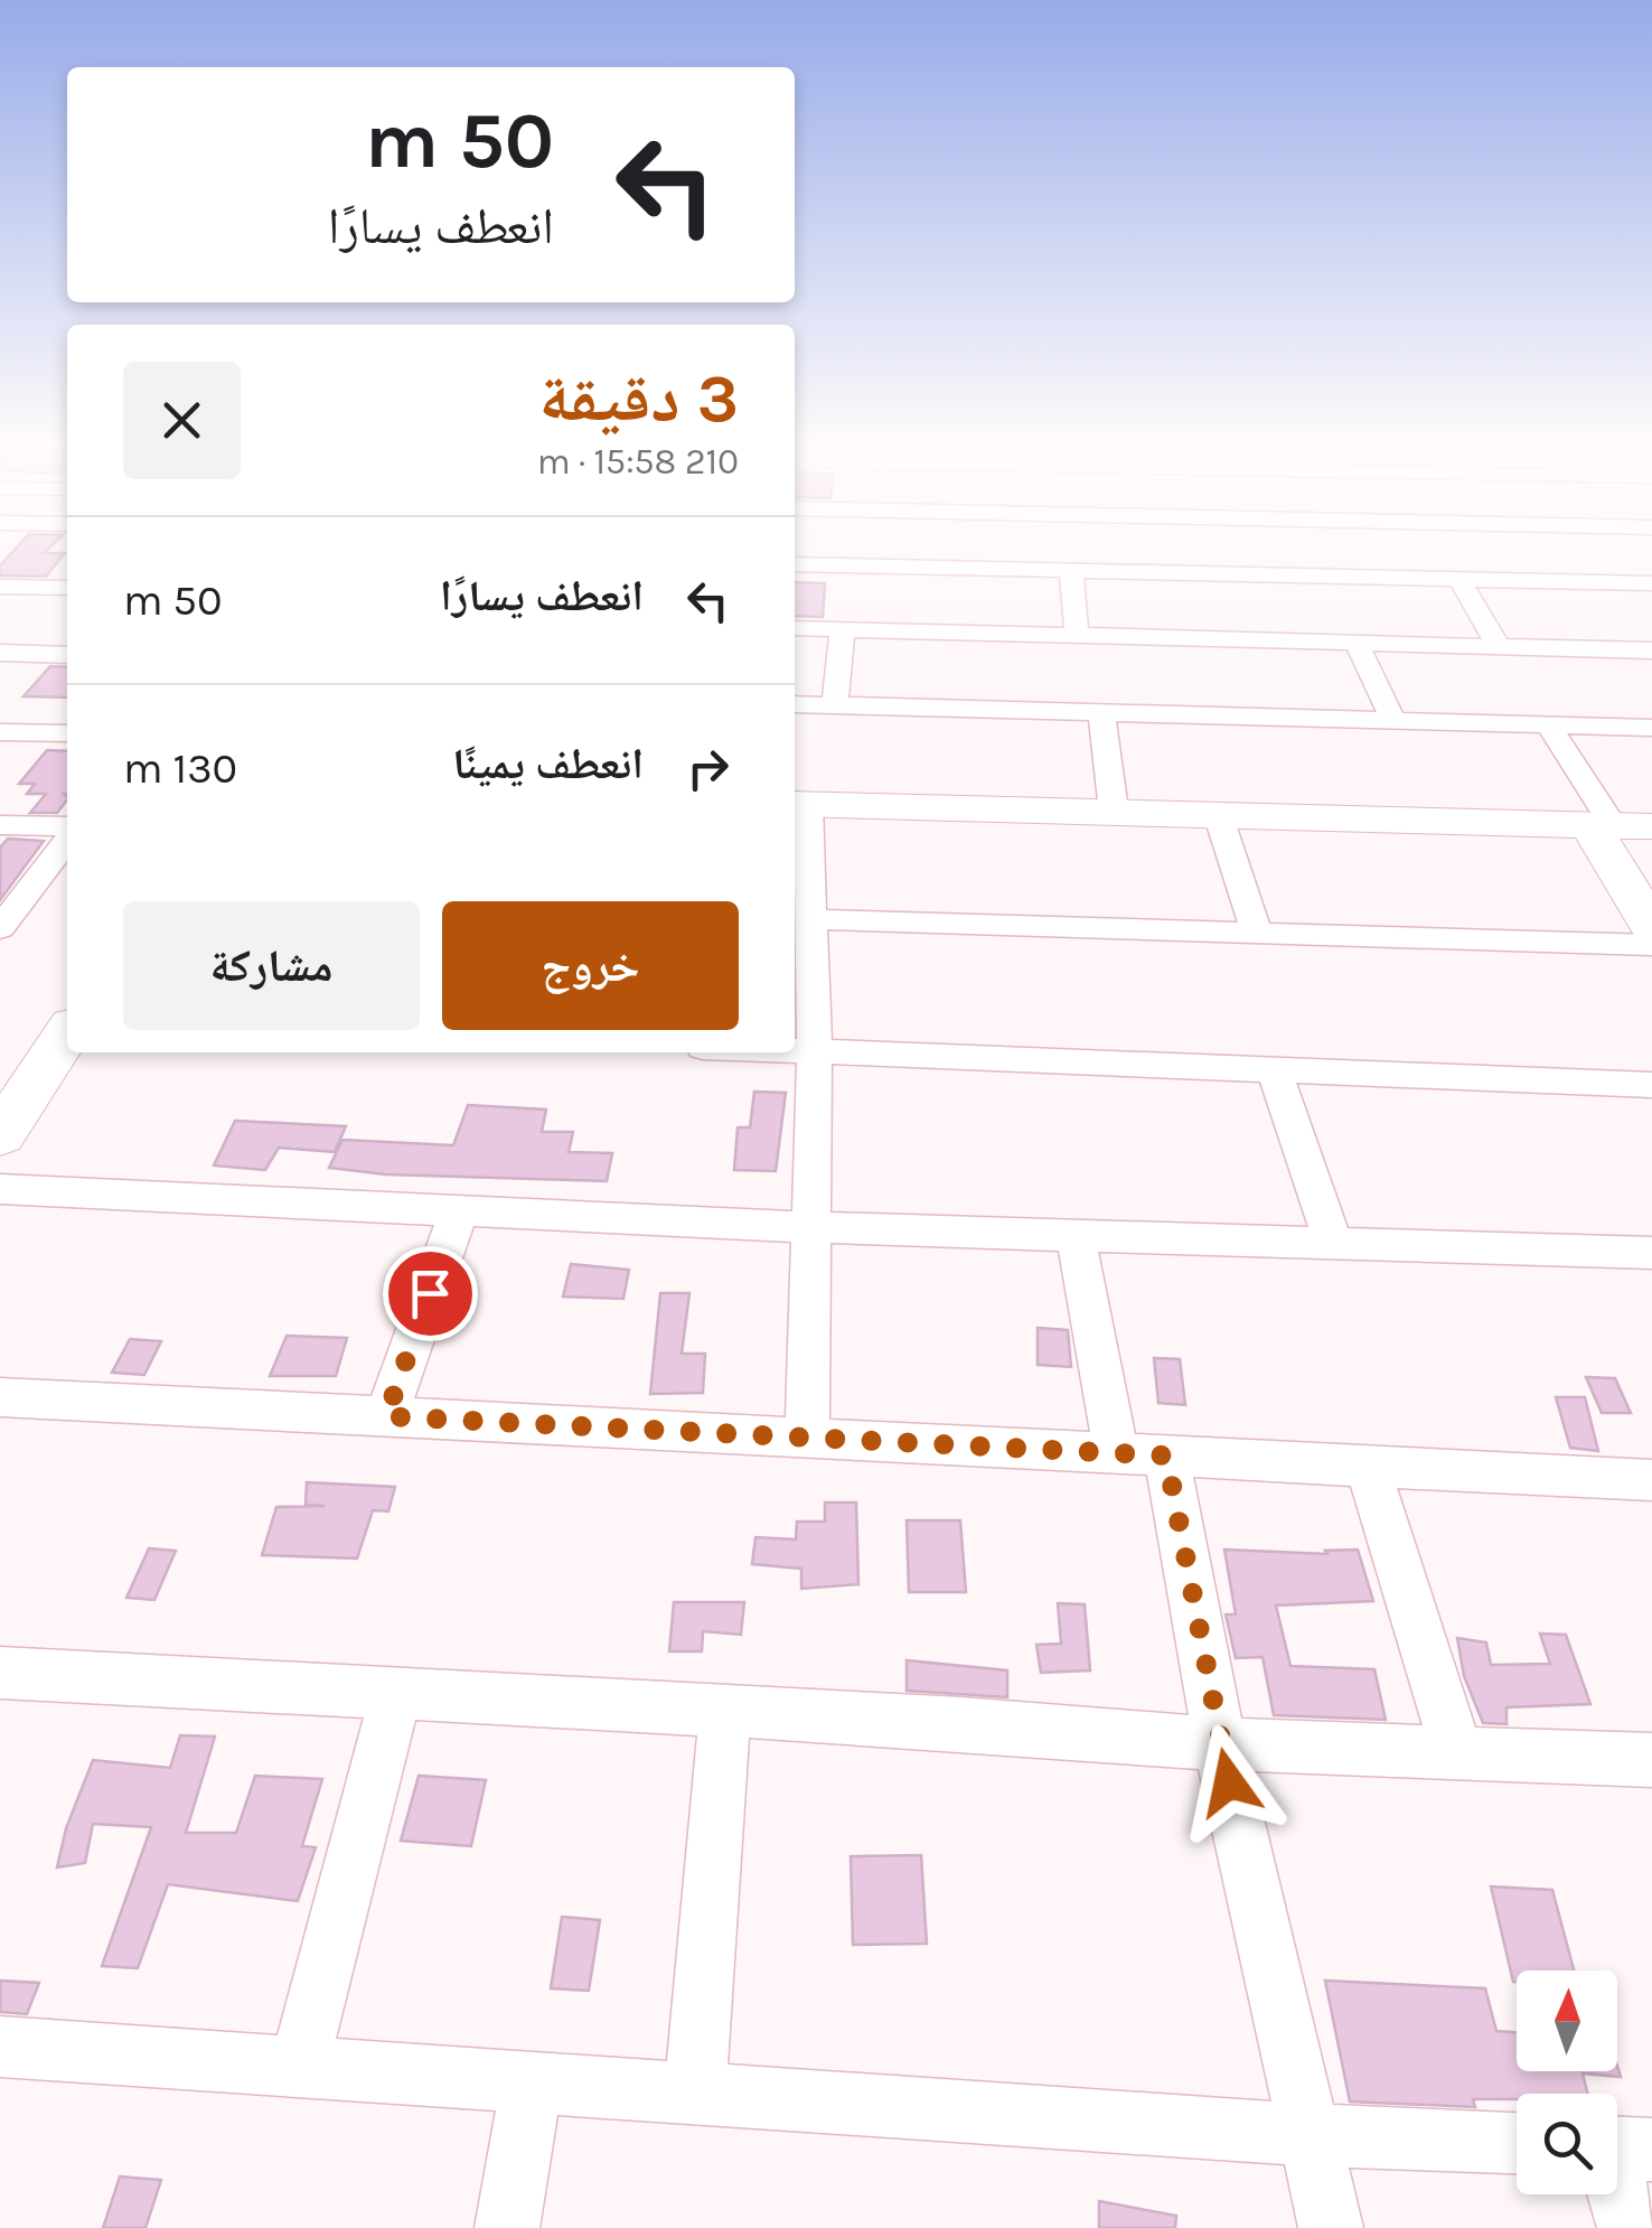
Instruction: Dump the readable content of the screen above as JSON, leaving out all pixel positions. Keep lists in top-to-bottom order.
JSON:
{
  "north": "top",
  "page": {
    "turn": ["50 m", "انعطف يسارًا"],
    "heading": ["3 دقيقة", "210 m · 15:58"],
    "list": [
      {
        "name": "انعطف يسارًا",
        "value": "50 m"
      },
      {
        "name": "انعطف يمينًا",
        "value": "130 m"
      }
    ],
    "buttons": ["خروج", "مشاركة"]
  }
}
